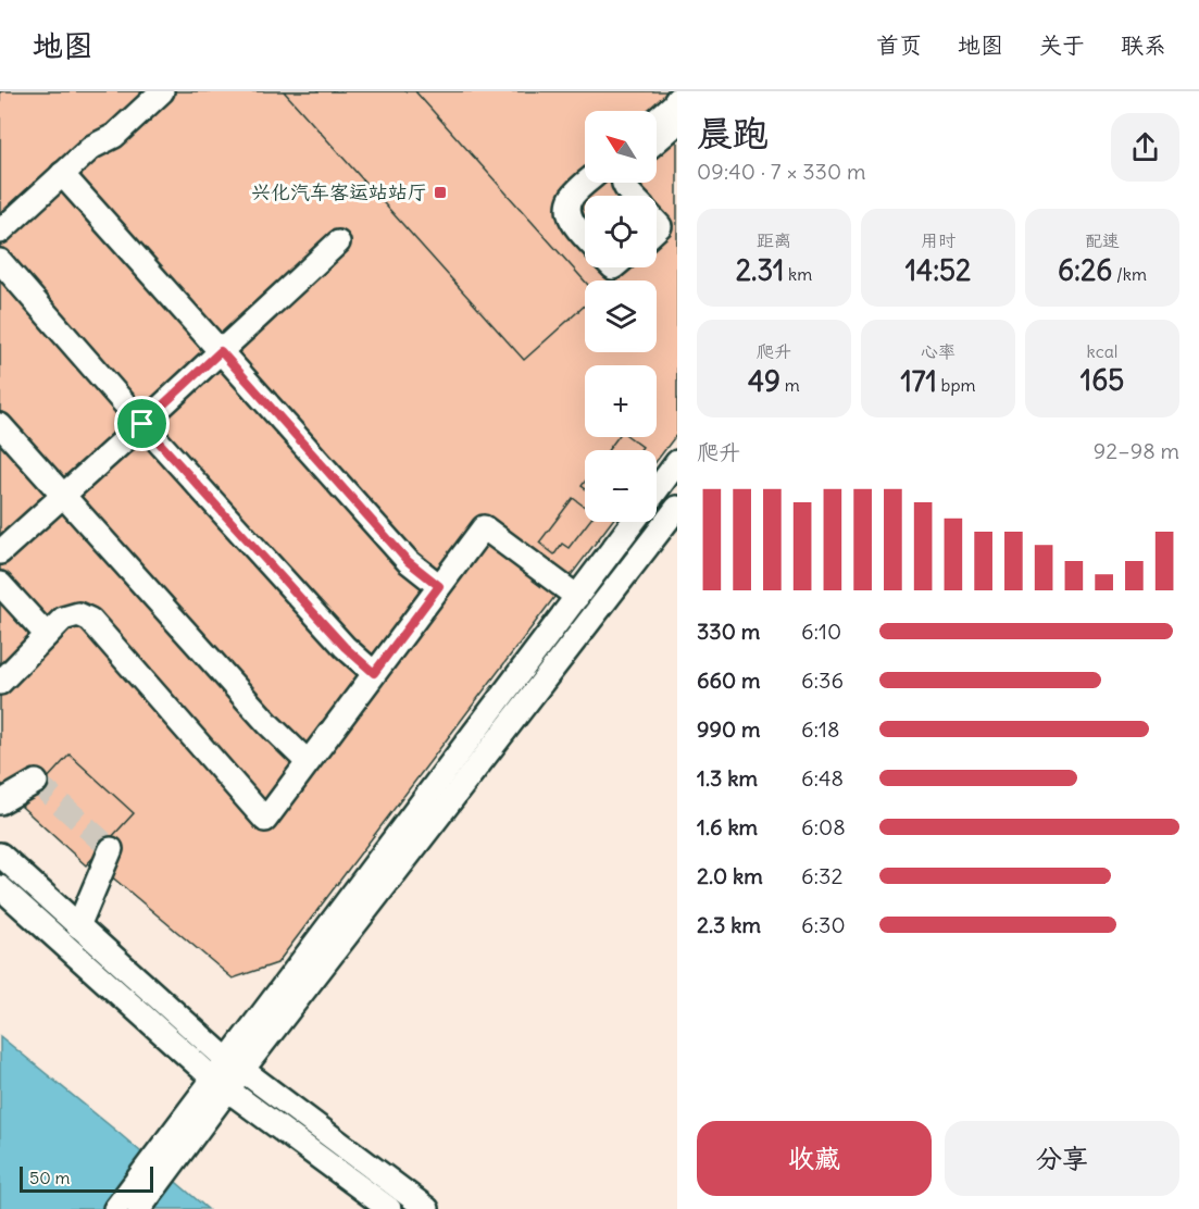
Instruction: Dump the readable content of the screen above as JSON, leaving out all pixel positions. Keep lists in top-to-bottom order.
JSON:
{
  "places": {
    "transit": ["兴化汽车客运站站厅"]
  },
  "scale_bar": "50 m",
  "north": "top left",
  "page": {
    "header": "地图",
    "nav": [
      "首页",
      "地图",
      "关于",
      "联系"
    ],
    "heading": ["晨跑", "09:40 · 7 × 330 m"],
    "map_buttons": ["+", "−"],
    "stats": [
      ["距离", "2.31 km"],
      ["用时", "14:52"],
      ["配速", "6:26 /km"],
      ["爬升", "49 m"],
      ["心率", "171 bpm"],
      ["kcal", "165"]
    ],
    "chart": ["爬升", "92–98 m"],
    "list": [
      {
        "name": "330 m",
        "note": "6:10"
      },
      {
        "name": "660 m",
        "note": "6:36"
      },
      {
        "name": "990 m",
        "note": "6:18"
      },
      {
        "name": "1.3 km",
        "note": "6:48"
      },
      {
        "name": "1.6 km",
        "note": "6:08"
      },
      {
        "name": "2.0 km",
        "note": "6:32"
      },
      {
        "name": "2.3 km",
        "note": "6:30"
      }
    ],
    "buttons": ["收藏", "分享"],
    "scale": "50 m"
  }
}
